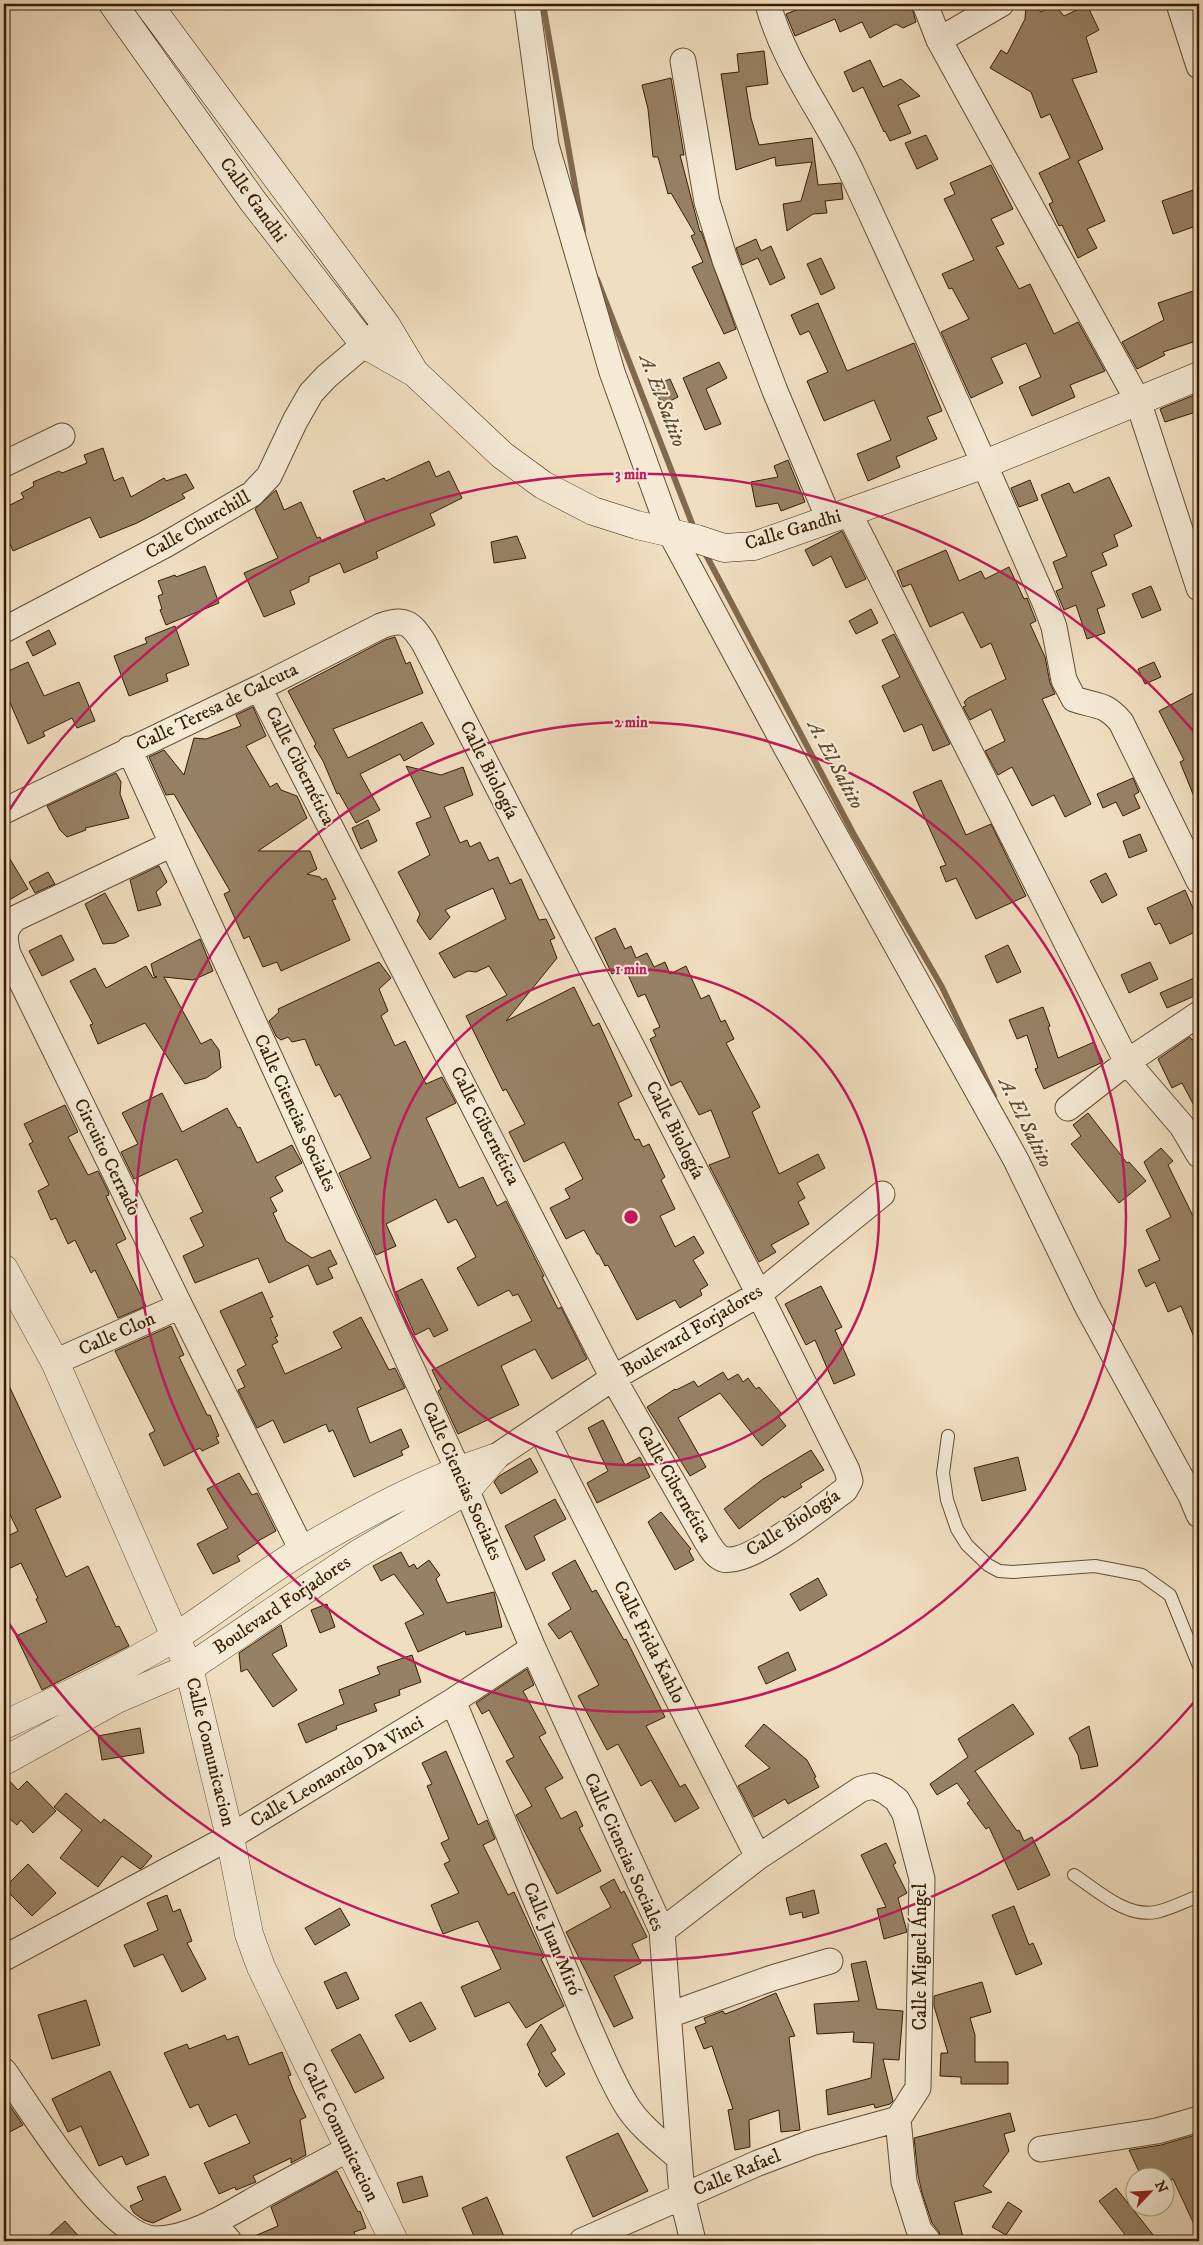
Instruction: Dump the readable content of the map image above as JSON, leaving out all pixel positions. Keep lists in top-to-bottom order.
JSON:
{
  "streets": {
    "street": [
      "Calle Gandhi",
      "Calle Churchill",
      "Calle Teresa de Calcuta",
      "Calle Cibernética",
      "Calle Biología",
      "Calle Ciencias Sociales",
      "Circuito Cerrado",
      "Boulevard Forjadores",
      "Calle Clon",
      "Calle Frida Kahlo",
      "Calle Comunicacion",
      "Calle Leonaordo Da Vinci",
      "Calle Juan Miró",
      "Calle Miguel Ángel",
      "Calle Rafael"
    ]
  },
  "crossings": [
    ["Calle Gandhi", "Calle Churchill"],
    ["Calle Teresa de Calcuta", "Calle Cibernética"],
    ["Calle Teresa de Calcuta", "Calle Biología"],
    ["Calle Teresa de Calcuta", "Calle Ciencias Sociales"],
    ["Calle Cibernética", "Calle Biología"],
    ["Calle Cibernética", "Boulevard Forjadores"],
    ["Calle Biología", "Boulevard Forjadores"],
    ["Calle Ciencias Sociales", "Circuito Cerrado"],
    ["Calle Ciencias Sociales", "Boulevard Forjadores"],
    ["Calle Ciencias Sociales", "Calle Leonaordo Da Vinci"],
    ["Calle Ciencias Sociales", "Calle Juan Miró"],
    ["Calle Ciencias Sociales", "Calle Miguel Ángel"],
    ["Calle Ciencias Sociales", "Calle Rafael"],
    ["Circuito Cerrado", "Boulevard Forjadores"],
    ["Circuito Cerrado", "Calle Clon"],
    ["Boulevard Forjadores", "Calle Frida Kahlo"],
    ["Boulevard Forjadores", "Calle Comunicacion"],
    ["Calle Clon", "Calle Comunicacion"],
    ["Calle Frida Kahlo", "Calle Miguel Ángel"],
    ["Calle Comunicacion", "Calle Leonaordo Da Vinci"],
    ["Calle Leonaordo Da Vinci", "Calle Juan Miró"],
    ["Calle Miguel Ángel", "Calle Rafael"]
  ],
  "water": ["A. El Saltito"],
  "north": "top right",
  "rings": ["3 min", "2 min", "1 min"]
}
